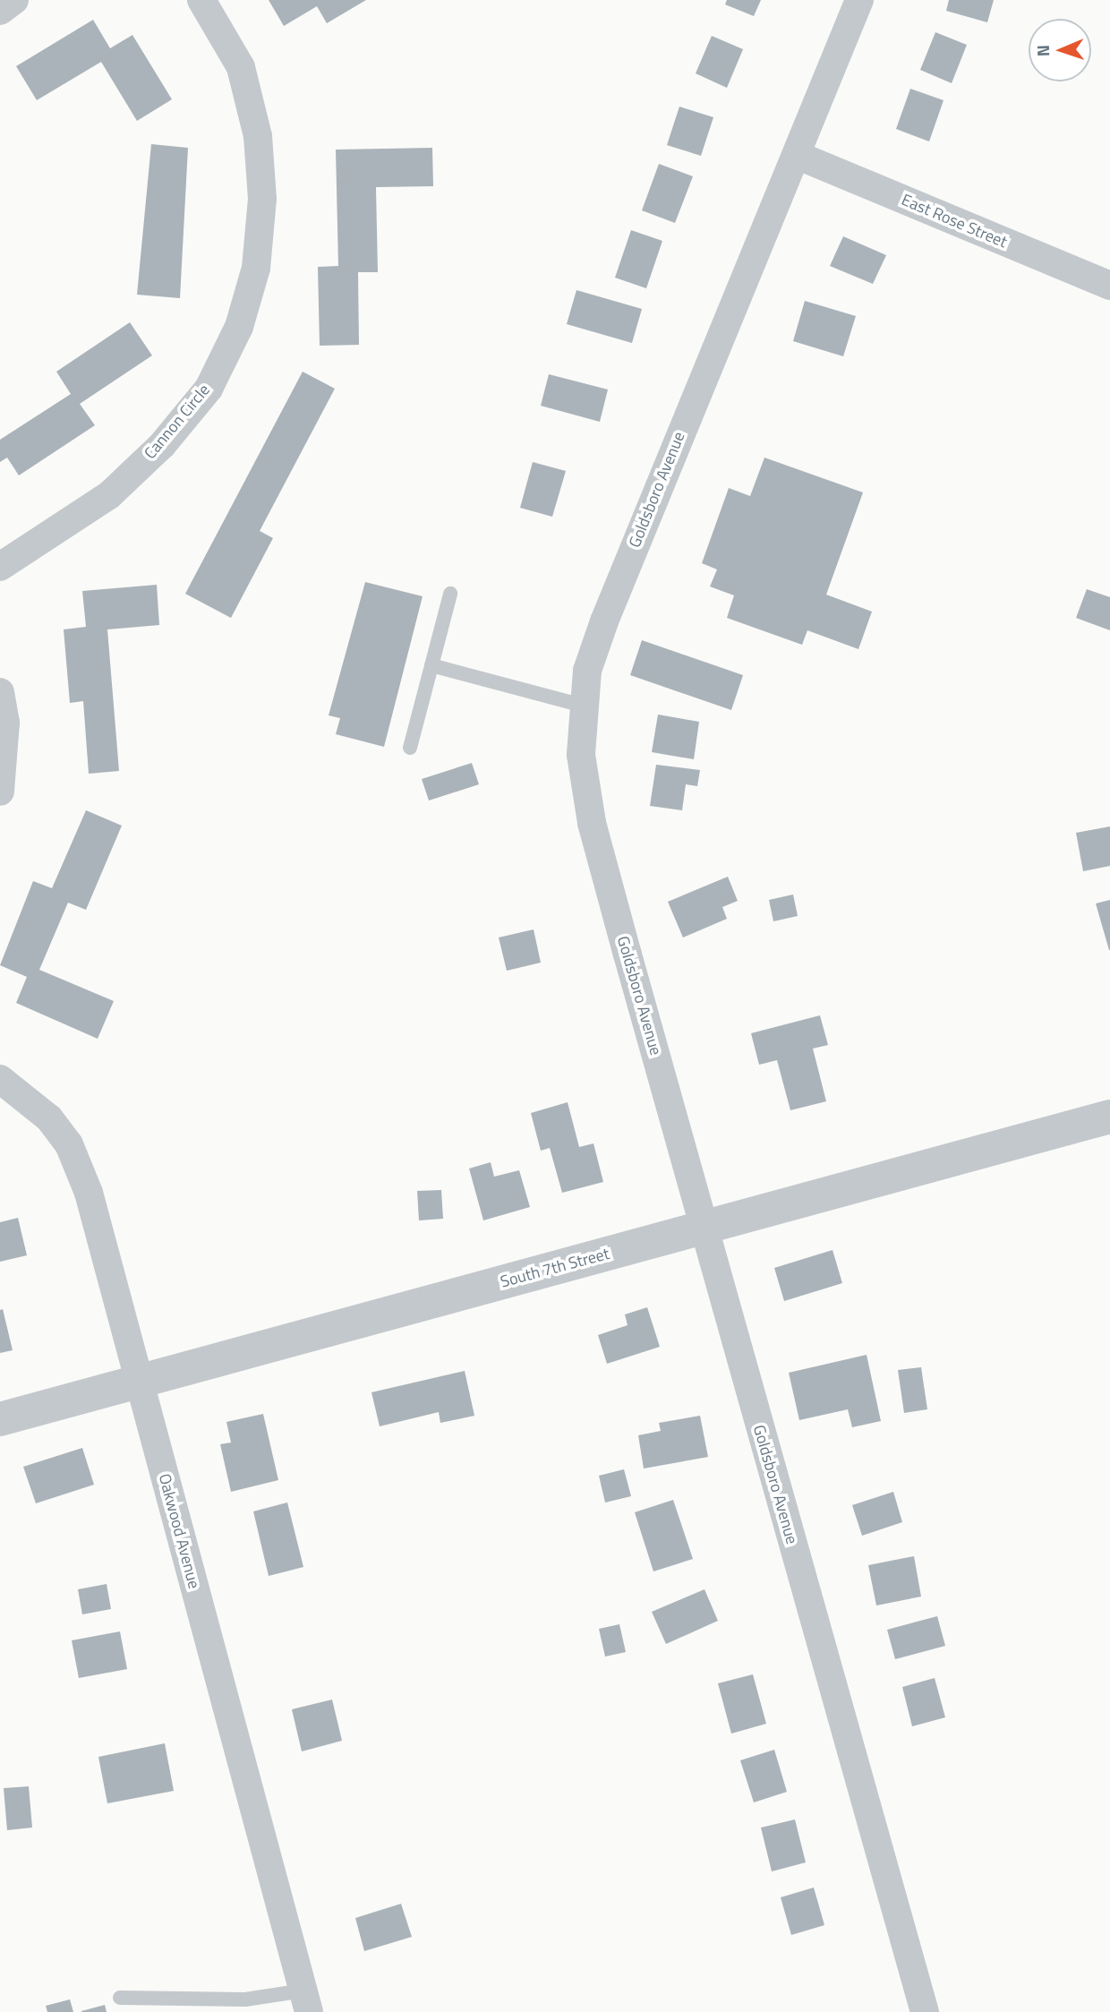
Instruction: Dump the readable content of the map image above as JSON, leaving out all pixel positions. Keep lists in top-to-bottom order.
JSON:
{
  "streets": {
    "street": [
      "East Rose Street",
      "Cannon Circle",
      "Goldsboro Avenue",
      "South 7th Street",
      "Oakwood Avenue"
    ]
  },
  "crossings": [
    ["East Rose Street", "Goldsboro Avenue"],
    ["Goldsboro Avenue", "South 7th Street"],
    ["South 7th Street", "Oakwood Avenue"]
  ],
  "north": "left"
}
